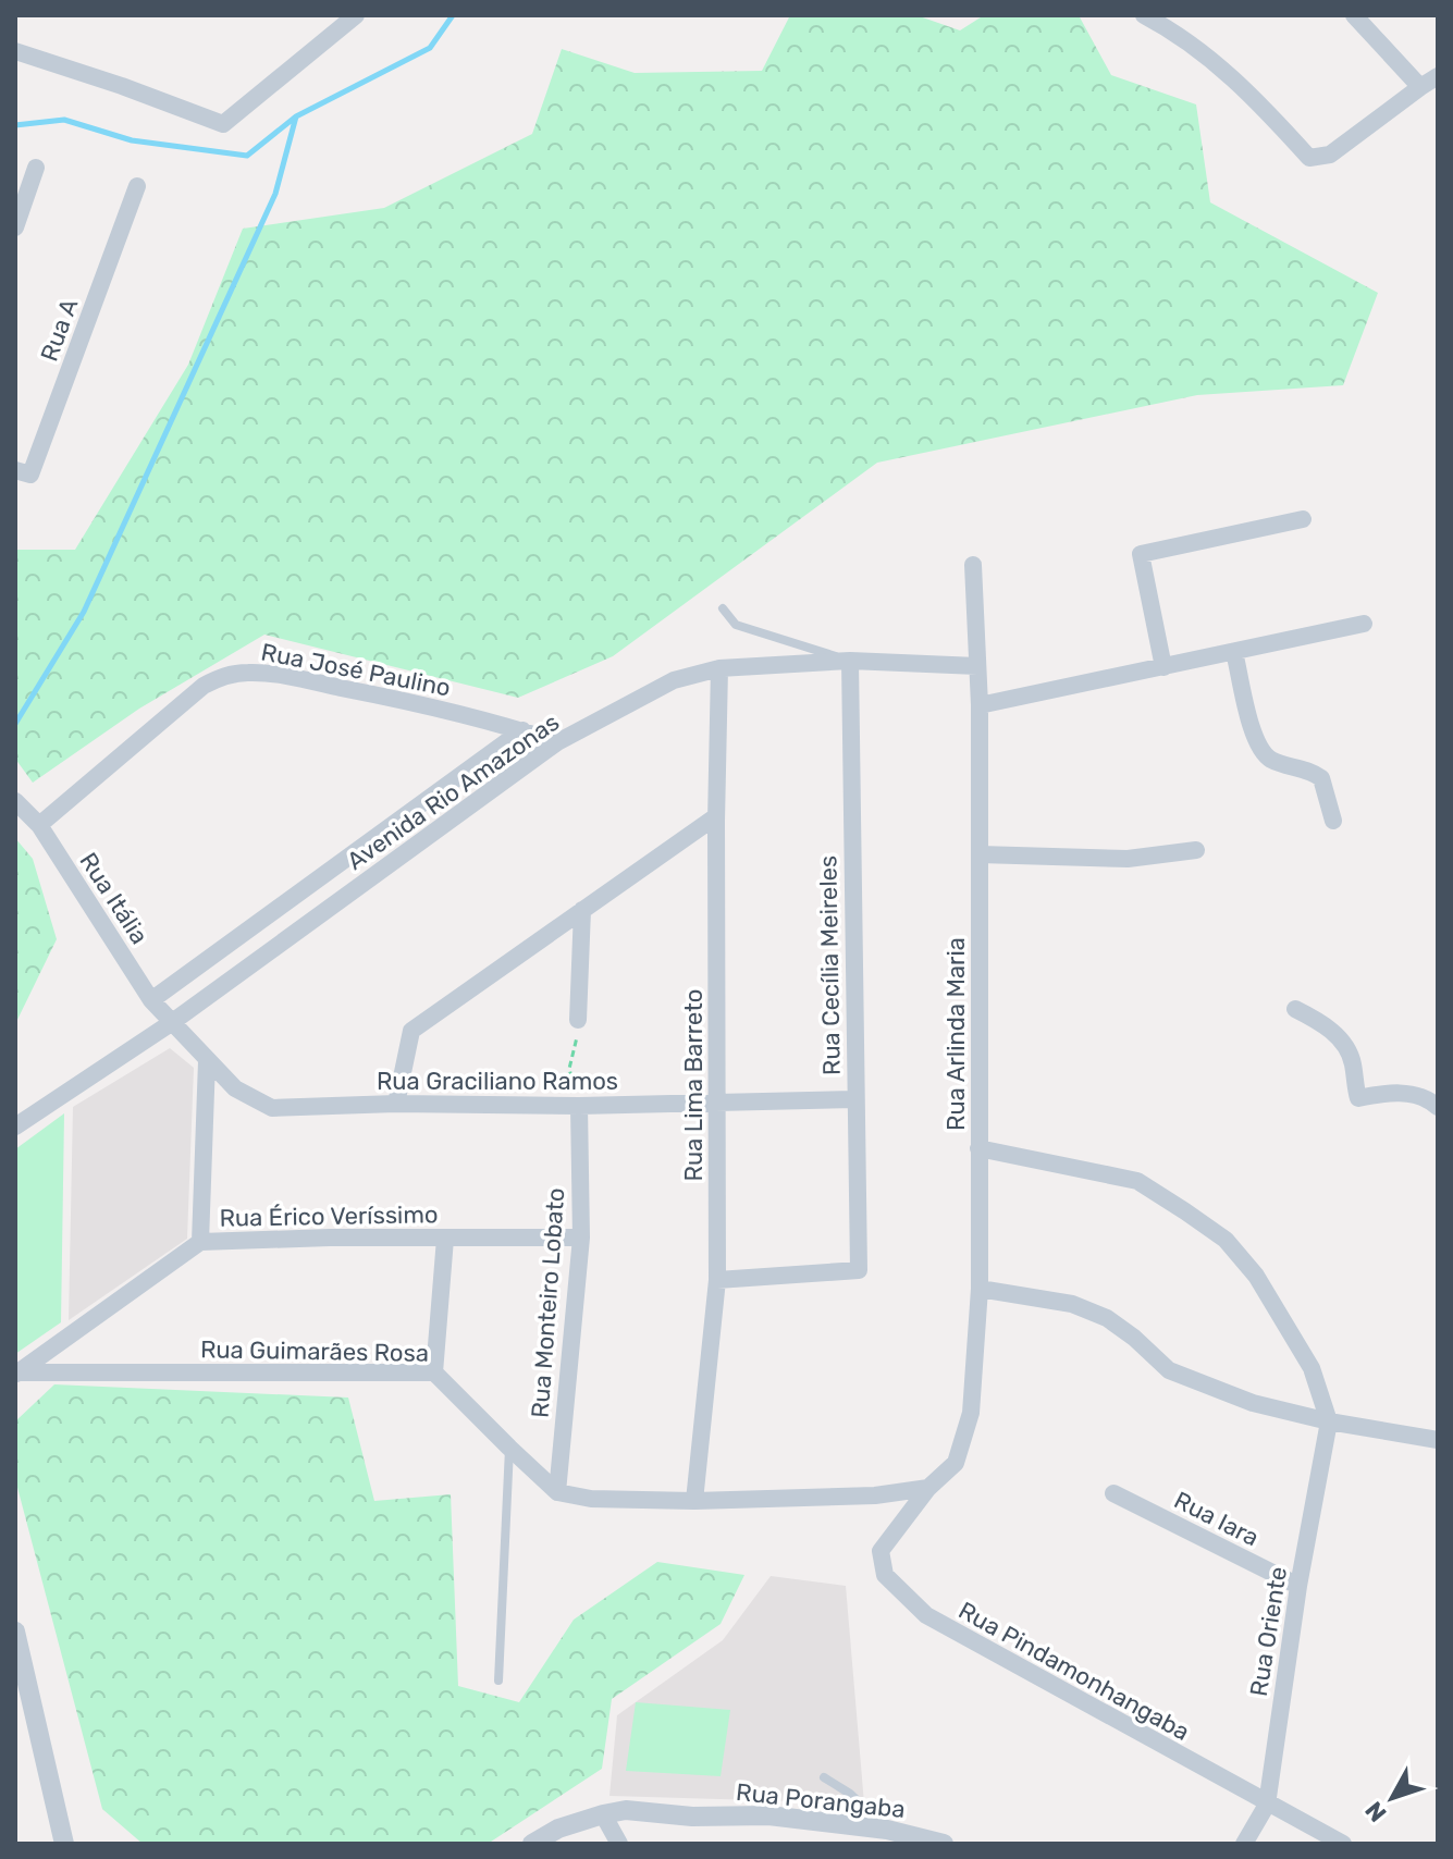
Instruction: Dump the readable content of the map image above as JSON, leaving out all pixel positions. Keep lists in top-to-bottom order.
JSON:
{
  "streets": {
    "street": [
      "Rua A",
      "Rua José Paulino",
      "Avenida Rio Amazonas",
      "Rua Itália",
      "Rua Cecília Meireles",
      "Rua Arlinda Maria",
      "Rua Graciliano Ramos",
      "Rua Lima Barreto",
      "Rua Érico Veríssimo",
      "Rua Monteiro Lobato",
      "Rua Guimarães Rosa",
      "Rua Iara",
      "Rua Oriente",
      "Rua Pindamonhangaba",
      "Rua Porangaba"
    ]
  },
  "crossings": [
    ["Rua José Paulino", "Avenida Rio Amazonas"],
    ["Rua José Paulino", "Rua Itália"],
    ["Avenida Rio Amazonas", "Rua Itália"],
    ["Avenida Rio Amazonas", "Rua Cecília Meireles"],
    ["Avenida Rio Amazonas", "Rua Arlinda Maria"],
    ["Avenida Rio Amazonas", "Rua Graciliano Ramos"],
    ["Avenida Rio Amazonas", "Rua Lima Barreto"],
    ["Rua Itália", "Rua Graciliano Ramos"],
    ["Rua Cecília Meireles", "Rua Graciliano Ramos"],
    ["Rua Cecília Meireles", "Rua Lima Barreto"],
    ["Rua Arlinda Maria", "Rua Pindamonhangaba"],
    ["Rua Graciliano Ramos", "Rua Lima Barreto"],
    ["Rua Graciliano Ramos", "Rua Monteiro Lobato"],
    ["Rua Érico Veríssimo", "Rua Monteiro Lobato"],
    ["Rua Érico Veríssimo", "Rua Guimarães Rosa"],
    ["Rua Monteiro Lobato", "Rua Guimarães Rosa"],
    ["Rua Iara", "Rua Oriente"],
    ["Rua Oriente", "Rua Pindamonhangaba"]
  ],
  "north": "bottom left"
}
